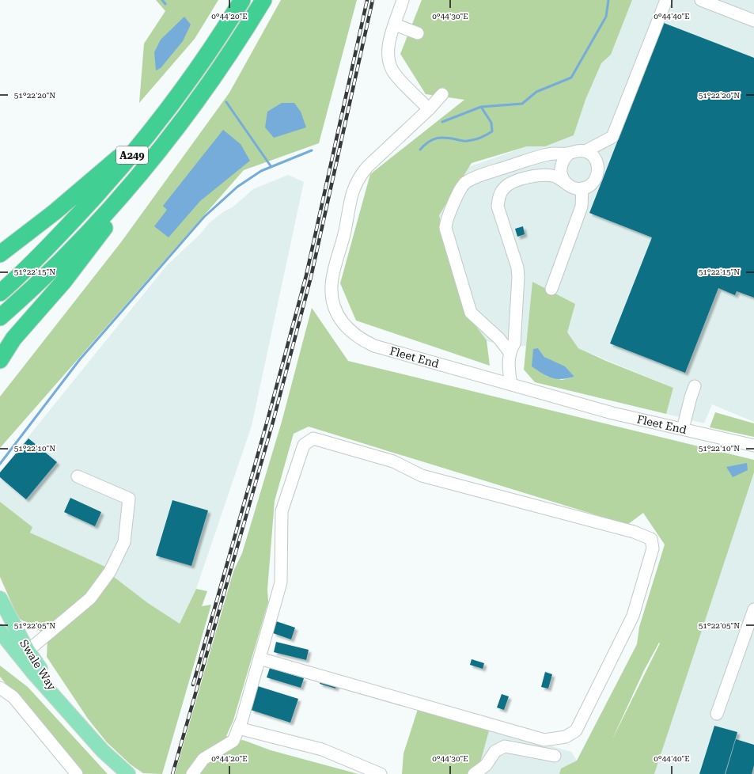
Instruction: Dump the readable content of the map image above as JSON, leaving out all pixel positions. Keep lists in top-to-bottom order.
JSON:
{
  "streets": {
    "highway": ["A249"],
    "main road": ["Swale Way"],
    "street": ["Fleet End"]
  },
  "coordinates": [
    "0°44'20\"E",
    "0°44'30\"E",
    "0°44'40\"E",
    "51°22'20\"N",
    "51°22'15\"N",
    "51°22'10\"N",
    "51°22'05\"N"
  ]
}
